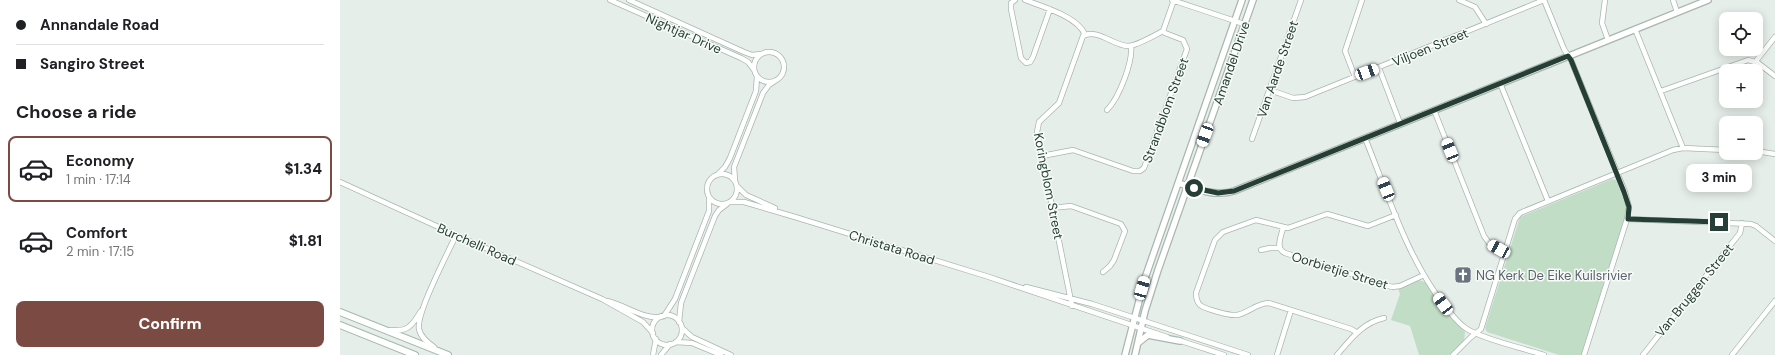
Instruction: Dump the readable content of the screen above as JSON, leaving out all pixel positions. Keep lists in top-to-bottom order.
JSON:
{
  "streets": {
    "street": [
      "Nightjar Drive",
      "Viljoen Street",
      "Amandel Drive",
      "Van Aarde Street",
      "Strandblom Street",
      "Koringblom Street",
      "Burchelli Road",
      "Christata Road",
      "Oorbietjie Street",
      "Van Bruggen Street"
    ]
  },
  "crossings": [
    ["Viljoen Street", "Van Aarde Street"],
    ["Strandblom Street", "Koringblom Street"],
    ["Koringblom Street", "Christata Road"]
  ],
  "places": {
    "church": ["NG Kerk De Eike Kuilsrivier"]
  },
  "page": {
    "banner": ["Annandale Road", "Sangiro Street"],
    "map_buttons": ["+", "−"],
    "heading": "Choose a ride",
    "list": [
      {
        "name": "Economy",
        "note": "1 min · 17:14",
        "value": "$1.34"
      },
      {
        "name": "Comfort",
        "note": "2 min · 17:15",
        "value": "$1.81"
      }
    ],
    "bubble": "3 min",
    "buttons": "Confirm"
  }
}
